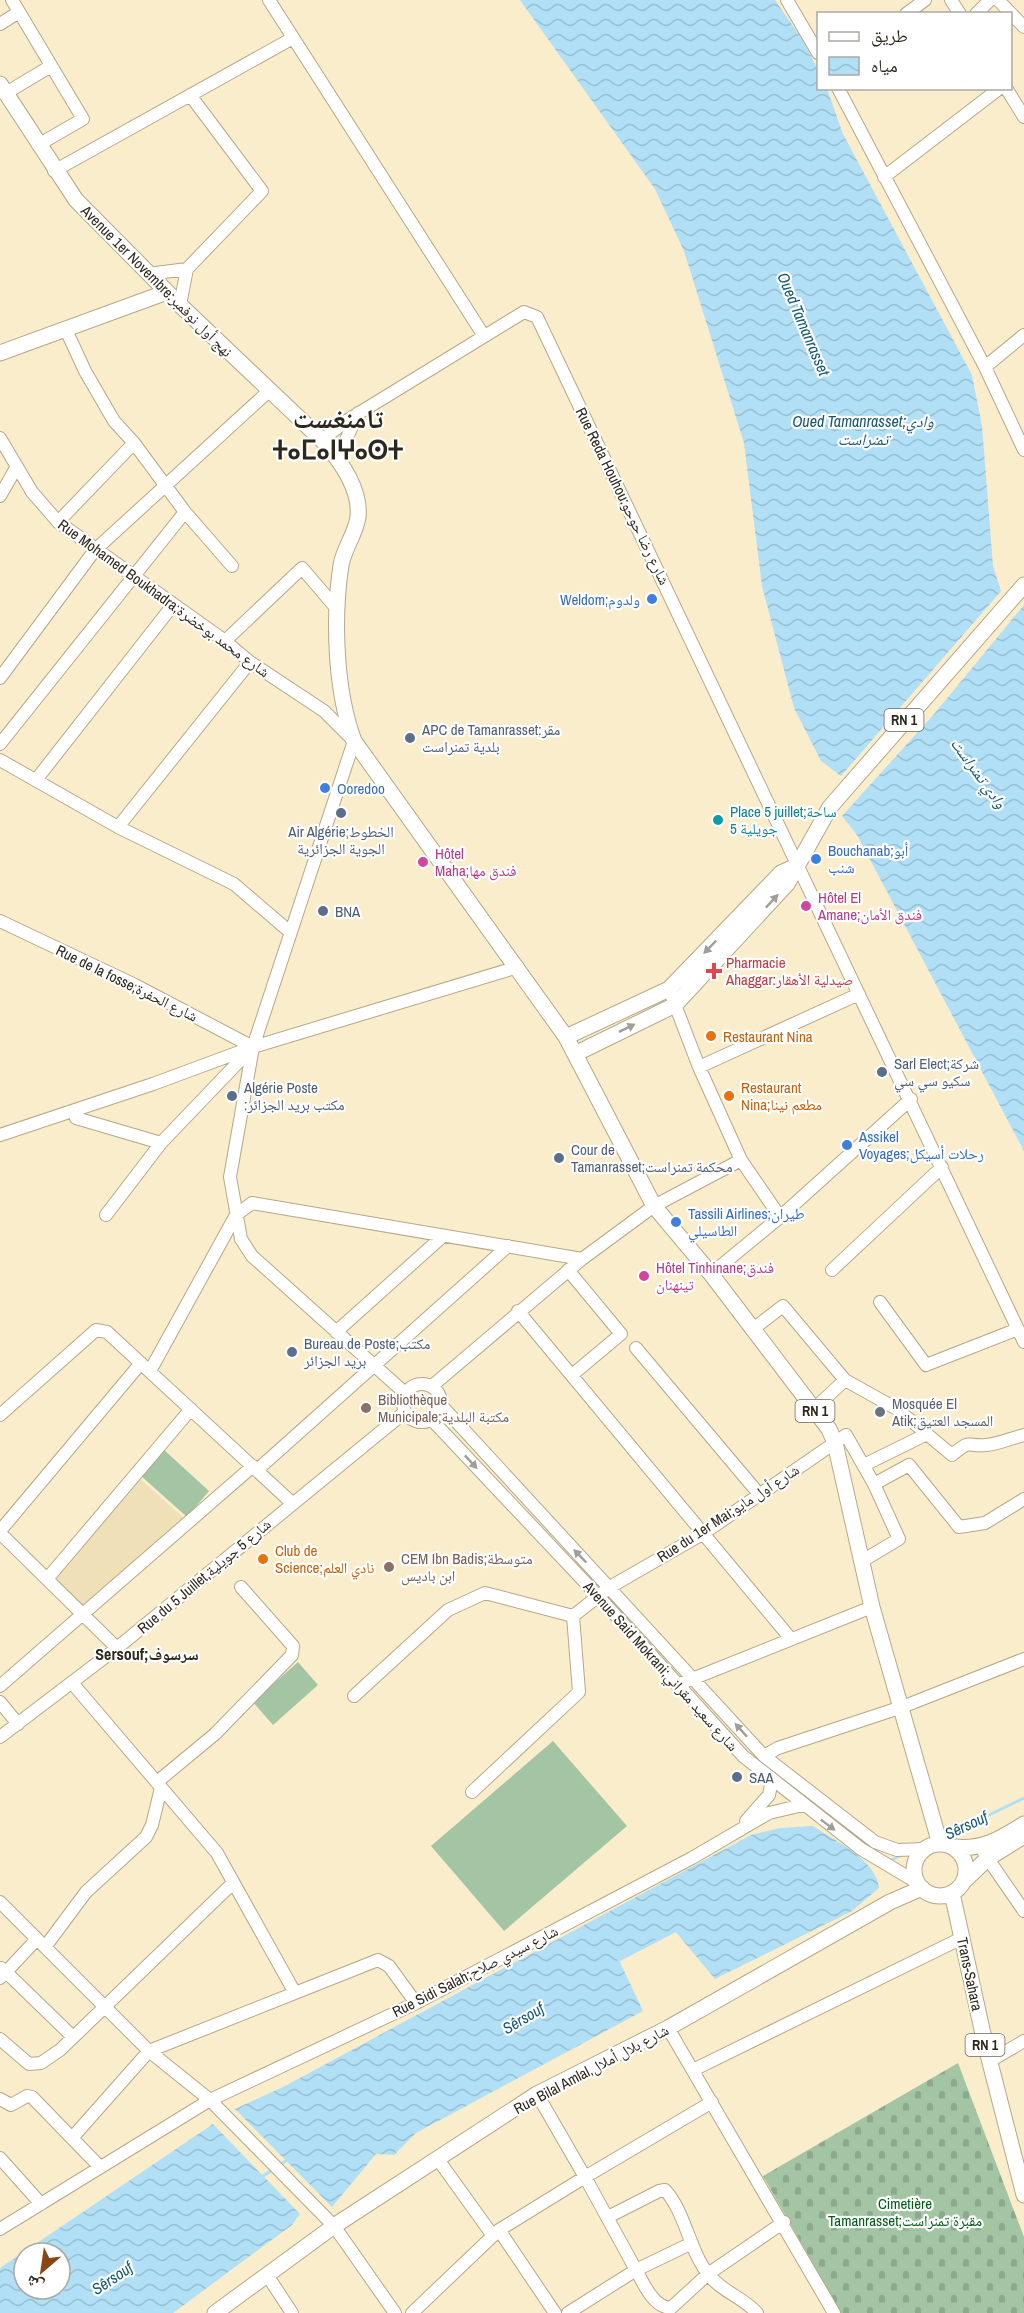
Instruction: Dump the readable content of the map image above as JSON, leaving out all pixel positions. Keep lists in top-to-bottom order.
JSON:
{
  "streets": {
    "main road": [
      "Avenue 1er Novembre;نهج أول نوفمبر",
      "RN 1",
      "Trans-Sahara",
      "Rue Bilal Amlal,شارع بلال أملال"
    ],
    "street": [
      "Rue Reda Houhou;شارع رضا حوحو",
      "Rue Mohamed Boukhadra;شارع محمد بوخضرة",
      "Rue de la fosse;شارع الحفرة",
      "Rue du 1er Mai;شارع أول مايو",
      "Rue du 5 Juillet,شارع 5 جويلية",
      "Avenue Said Mokrani;شارع سعيد مقراني",
      "Rue Sidi Salah;شارع سيدي صلاح"
    ]
  },
  "crossings": [
    ["Avenue 1er Novembre;نهج أول نوفمبر", "Rue Reda Houhou;شارع رضا حوحو"],
    ["Avenue 1er Novembre;نهج أول نوفمبر", "Rue Mohamed Boukhadra;شارع محمد بوخضرة"],
    ["Avenue 1er Novembre;نهج أول نوفمبر", "RN 1"],
    ["Rue Reda Houhou;شارع رضا حوحو", "RN 1"],
    ["RN 1", "Rue du 1er Mai;شارع أول مايو"],
    ["RN 1", "Avenue Said Mokrani;شارع سعيد مقراني"],
    ["RN 1", "Trans-Sahara"],
    ["RN 1", "Rue Bilal Amlal,شارع بلال أملال"],
    ["Rue du 1er Mai;شارع أول مايو", "Avenue Said Mokrani;شارع سعيد مقراني"],
    ["Rue du 5 Juillet,شارع 5 جويلية", "Avenue Said Mokrani;شارع سعيد مقراني"],
    ["Avenue Said Mokrani;شارع سعيد مقراني", "Rue Sidi Salah;شارع سيدي صلاح"],
    ["Avenue Said Mokrani;شارع سعيد مقراني", "Trans-Sahara"],
    ["Avenue Said Mokrani;شارع سعيد مقراني", "Rue Bilal Amlal,شارع بلال أملال"],
    ["Trans-Sahara", "Rue Bilal Amlal,شارع بلال أملال"]
  ],
  "districts": ["تامنغست ⵜⴰⵎⴰⵏⵖⴰⵙⵜ", "Sersouf;سرسوف"],
  "water": [
    "Oued Tamanrasset",
    "Oued Tamanrasset;وادي تمنراست",
    "وادي تمنراست",
    "Sêrsouf"
  ],
  "parks": ["Cimetière Tamanrasset;مقبرة تمنراست"],
  "places": {
    "other": [
      "Weldom;ولدوم",
      "APC de Tamanrasset;مقر بلدية تمنراست",
      "Ooredoo",
      "Air Algérie;الخطوط الجوية الجزائرية",
      "Place 5 juillet;ساحة 5 جويلية",
      "Bouchanab;أبو شنب",
      "Hôtel Maha;فندق مها",
      "Hôtel El Amane;فندق الأمان",
      "BNA",
      "Restaurant Nina",
      "Sarl Elect;شركة سكيو سي سي",
      "Algérie Poste ;مكتب بريد الجزائر",
      "Restaurant Nina;مطعم نينا",
      "Assikel Voyages;رحلات أسيكل",
      "Cour de Tamanrasset;محكمة تمنراست",
      "Tassili Airlines;طيران الطاسيلي",
      "Hôtel Tinhinane;فندق تينهنان",
      "Bureau de Poste;مكتب بريد الجزائر",
      "Bibliothèque Municipale;مكتبة البلدية",
      "Mosquée El Atik;المسجد العتيق",
      "Club de Science;نادي العلم",
      "CEM Ibn Badis;متوسطة ابن باديس",
      "SAA"
    ],
    "health": ["Pharmacie Ahaggar;صيدلية الأهقار"]
  },
  "legend": ["طريق", "مياه"],
  "north": "bottom left"
}
